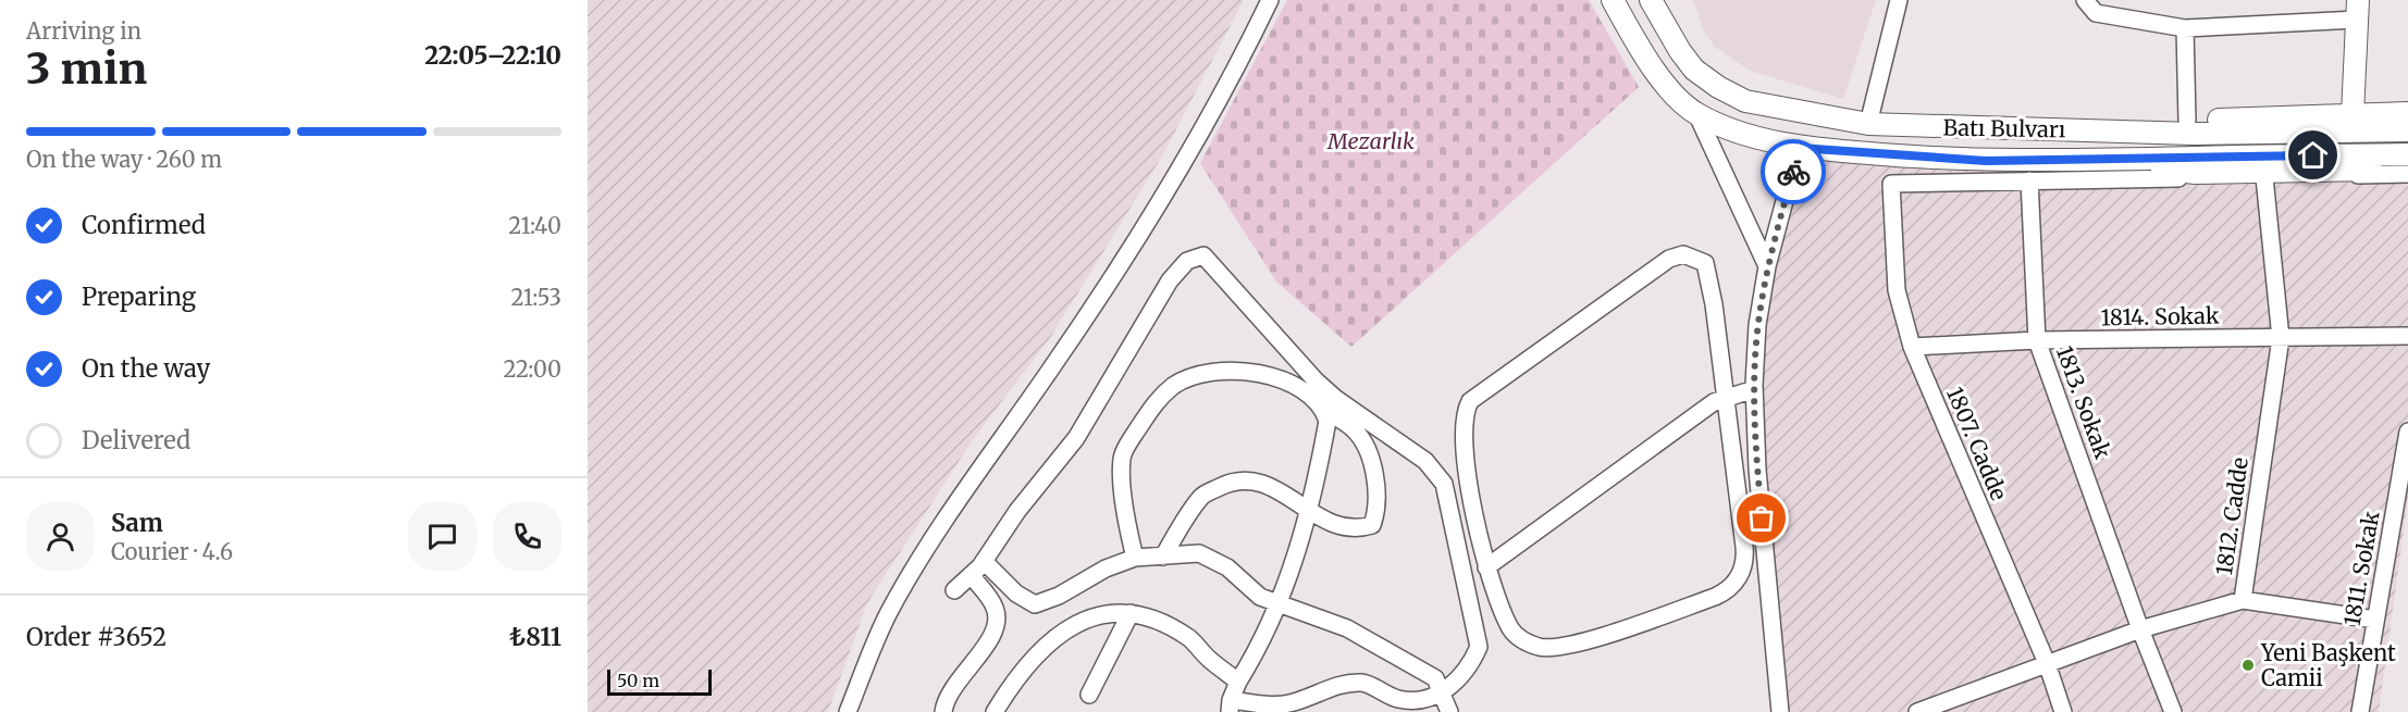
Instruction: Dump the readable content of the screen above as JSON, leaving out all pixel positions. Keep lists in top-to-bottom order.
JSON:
{
  "streets": {
    "main road": ["Batı Bulvarı"],
    "street": [
      "1814. Sokak",
      "1813. Sokak",
      "1807. Cadde",
      "1812. Cadde",
      "1811. Sokak"
    ]
  },
  "crossings": [
    ["1814. Sokak", "1813. Sokak"],
    ["1814. Sokak", "1807. Cadde"],
    ["1814. Sokak", "1812. Cadde"],
    ["1813. Sokak", "1807. Cadde"],
    ["1813. Sokak", "1812. Cadde"],
    ["1807. Cadde", "1812. Cadde"]
  ],
  "parks": ["Mezarlık"],
  "places": ["Yeni Başkent Camii"],
  "scale_bar": "50 m",
  "page": {
    "heading": ["3 min", "Arriving in", "22:05–22:10"],
    "panel": [
      "Sam",
      "Courier · 4.6",
      "Order #3652",
      "₺811"
    ],
    "bar": "On the way · 260 m",
    "list": [
      ["Confirmed", "21:40"],
      ["Preparing", "21:53"],
      ["On the way", "22:00"],
      "Delivered"
    ],
    "scale": "50 m"
  }
}
